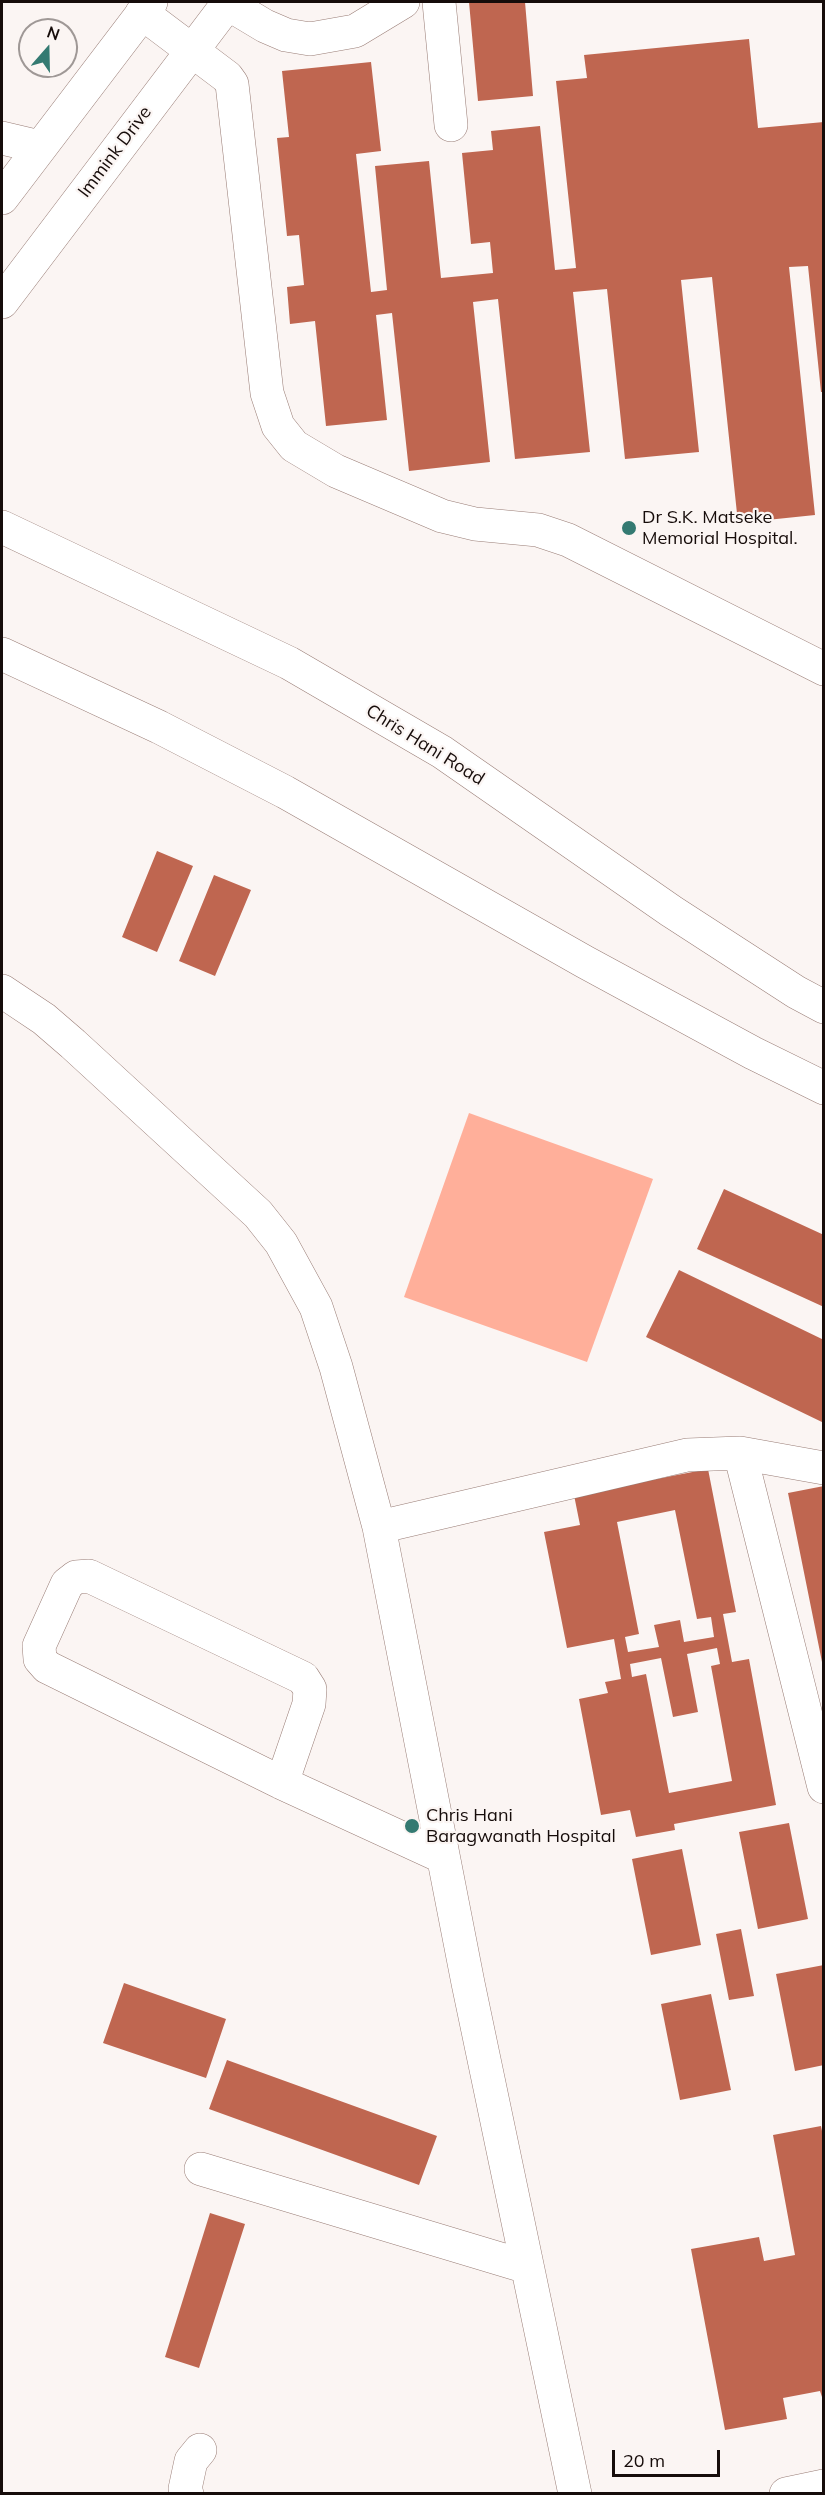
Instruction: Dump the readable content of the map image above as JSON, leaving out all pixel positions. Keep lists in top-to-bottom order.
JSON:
{
  "streets": {
    "main road": ["Immink Drive", "Chris Hani Road"]
  },
  "places": ["Dr S.K. Matseke Memorial Hospital.", "Chris Hani Baragwanath Hospital"],
  "scale_bar": "20 m",
  "north": "top"
}
